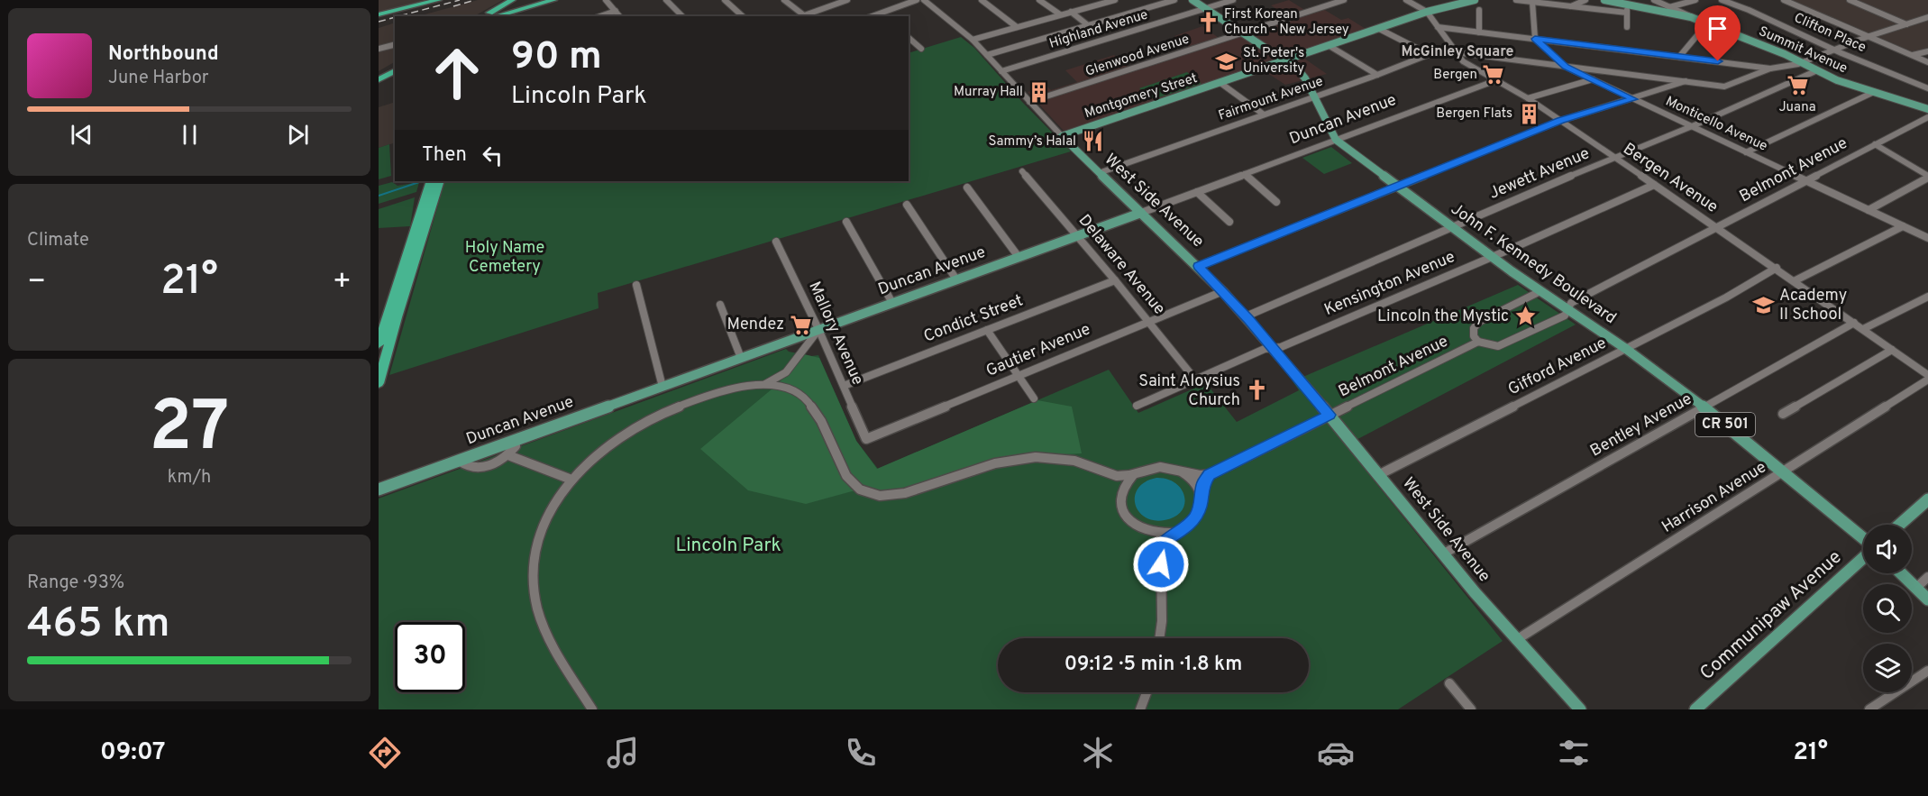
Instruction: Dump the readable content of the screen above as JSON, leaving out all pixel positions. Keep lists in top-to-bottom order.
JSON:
{
  "streets": {
    "main road": [
      "Summit Avenue",
      "Montgomery Street",
      "Duncan Avenue",
      "West Side Avenue",
      "John F. Kennedy Boulevard",
      "CR 501",
      "Communipaw Avenue"
    ],
    "street": [
      "Highland Avenue",
      "Clifton Place",
      "Glenwood Avenue",
      "Fairmount Avenue",
      "Monticello Avenue",
      "Belmont Avenue",
      "Jewett Avenue",
      "Bergen Avenue",
      "Delaware Avenue",
      "Kensington Avenue",
      "Condict Street",
      "Mallory Avenue",
      "Gautier Avenue",
      "Gifford Avenue",
      "Bentley Avenue",
      "Harrison Avenue"
    ]
  },
  "crossings": [
    ["Highland Avenue", "West Side Avenue"],
    ["Highland Avenue", "John F. Kennedy Boulevard"],
    ["Summit Avenue", "Jewett Avenue"],
    ["Glenwood Avenue", "West Side Avenue"],
    ["Glenwood Avenue", "John F. Kennedy Boulevard"],
    ["Montgomery Street", "Bergen Avenue"],
    ["Montgomery Street", "West Side Avenue"],
    ["Montgomery Street", "John F. Kennedy Boulevard"],
    ["Fairmount Avenue", "Bergen Avenue"],
    ["Fairmount Avenue", "West Side Avenue"],
    ["Fairmount Avenue", "John F. Kennedy Boulevard"],
    ["Duncan Avenue", "Bergen Avenue"],
    ["Duncan Avenue", "West Side Avenue"],
    ["Duncan Avenue", "John F. Kennedy Boulevard"],
    ["Duncan Avenue", "Delaware Avenue"],
    ["Duncan Avenue", "Mallory Avenue"],
    ["Monticello Avenue", "Belmont Avenue"],
    ["Monticello Avenue", "Jewett Avenue"],
    ["Belmont Avenue", "Bergen Avenue"],
    ["Belmont Avenue", "West Side Avenue"],
    ["Belmont Avenue", "John F. Kennedy Boulevard"],
    ["Jewett Avenue", "Bergen Avenue"],
    ["Jewett Avenue", "West Side Avenue"],
    ["Jewett Avenue", "John F. Kennedy Boulevard"],
    ["Bergen Avenue", "Kensington Avenue"],
    ["Bergen Avenue", "Gifford Avenue"],
    ["Bergen Avenue", "Bentley Avenue"],
    ["West Side Avenue", "Kensington Avenue"],
    ["West Side Avenue", "Gautier Avenue"],
    ["West Side Avenue", "Gifford Avenue"],
    ["West Side Avenue", "Bentley Avenue"],
    ["West Side Avenue", "Harrison Avenue"],
    ["John F. Kennedy Boulevard", "Kensington Avenue"],
    ["John F. Kennedy Boulevard", "Gifford Avenue"],
    ["John F. Kennedy Boulevard", "Bentley Avenue"],
    ["John F. Kennedy Boulevard", "Harrison Avenue"],
    ["Delaware Avenue", "Kensington Avenue"],
    ["Delaware Avenue", "Condict Street"],
    ["Delaware Avenue", "Gautier Avenue"],
    ["Condict Street", "Mallory Avenue"],
    ["Mallory Avenue", "Gautier Avenue"]
  ],
  "districts": ["McGinley Square"],
  "parks": ["Holy Name Cemetery", "Lincoln Park"],
  "places": {
    "church": ["First Korean Church - New Jersey", "Saint Aloysius Church"],
    "school or university": ["St. Peter's University", "Academy II School"],
    "supermarket": ["Bergen", "Juana", "Mendez"],
    "building": ["Murray Hall", "Bergen Flats"],
    "restaurant": ["Sammy’s Halal"],
    "place": ["Lincoln the Mystic"]
  },
  "page": {
    "turn": ["90 m", "Lincoln Park"],
    "song": ["Northbound", "June Harbor"],
    "then": "Then",
    "tile": [
      "Climate",
      ["27", "km/h"],
      ["Range · 93%", "465 km"]
    ],
    "heat": ["−", "21°", "+"],
    "limit": "30",
    "trip": "09:12 · 5 min · 1.8 km",
    "tabs": ["09:07", "21°"]
  }
}
